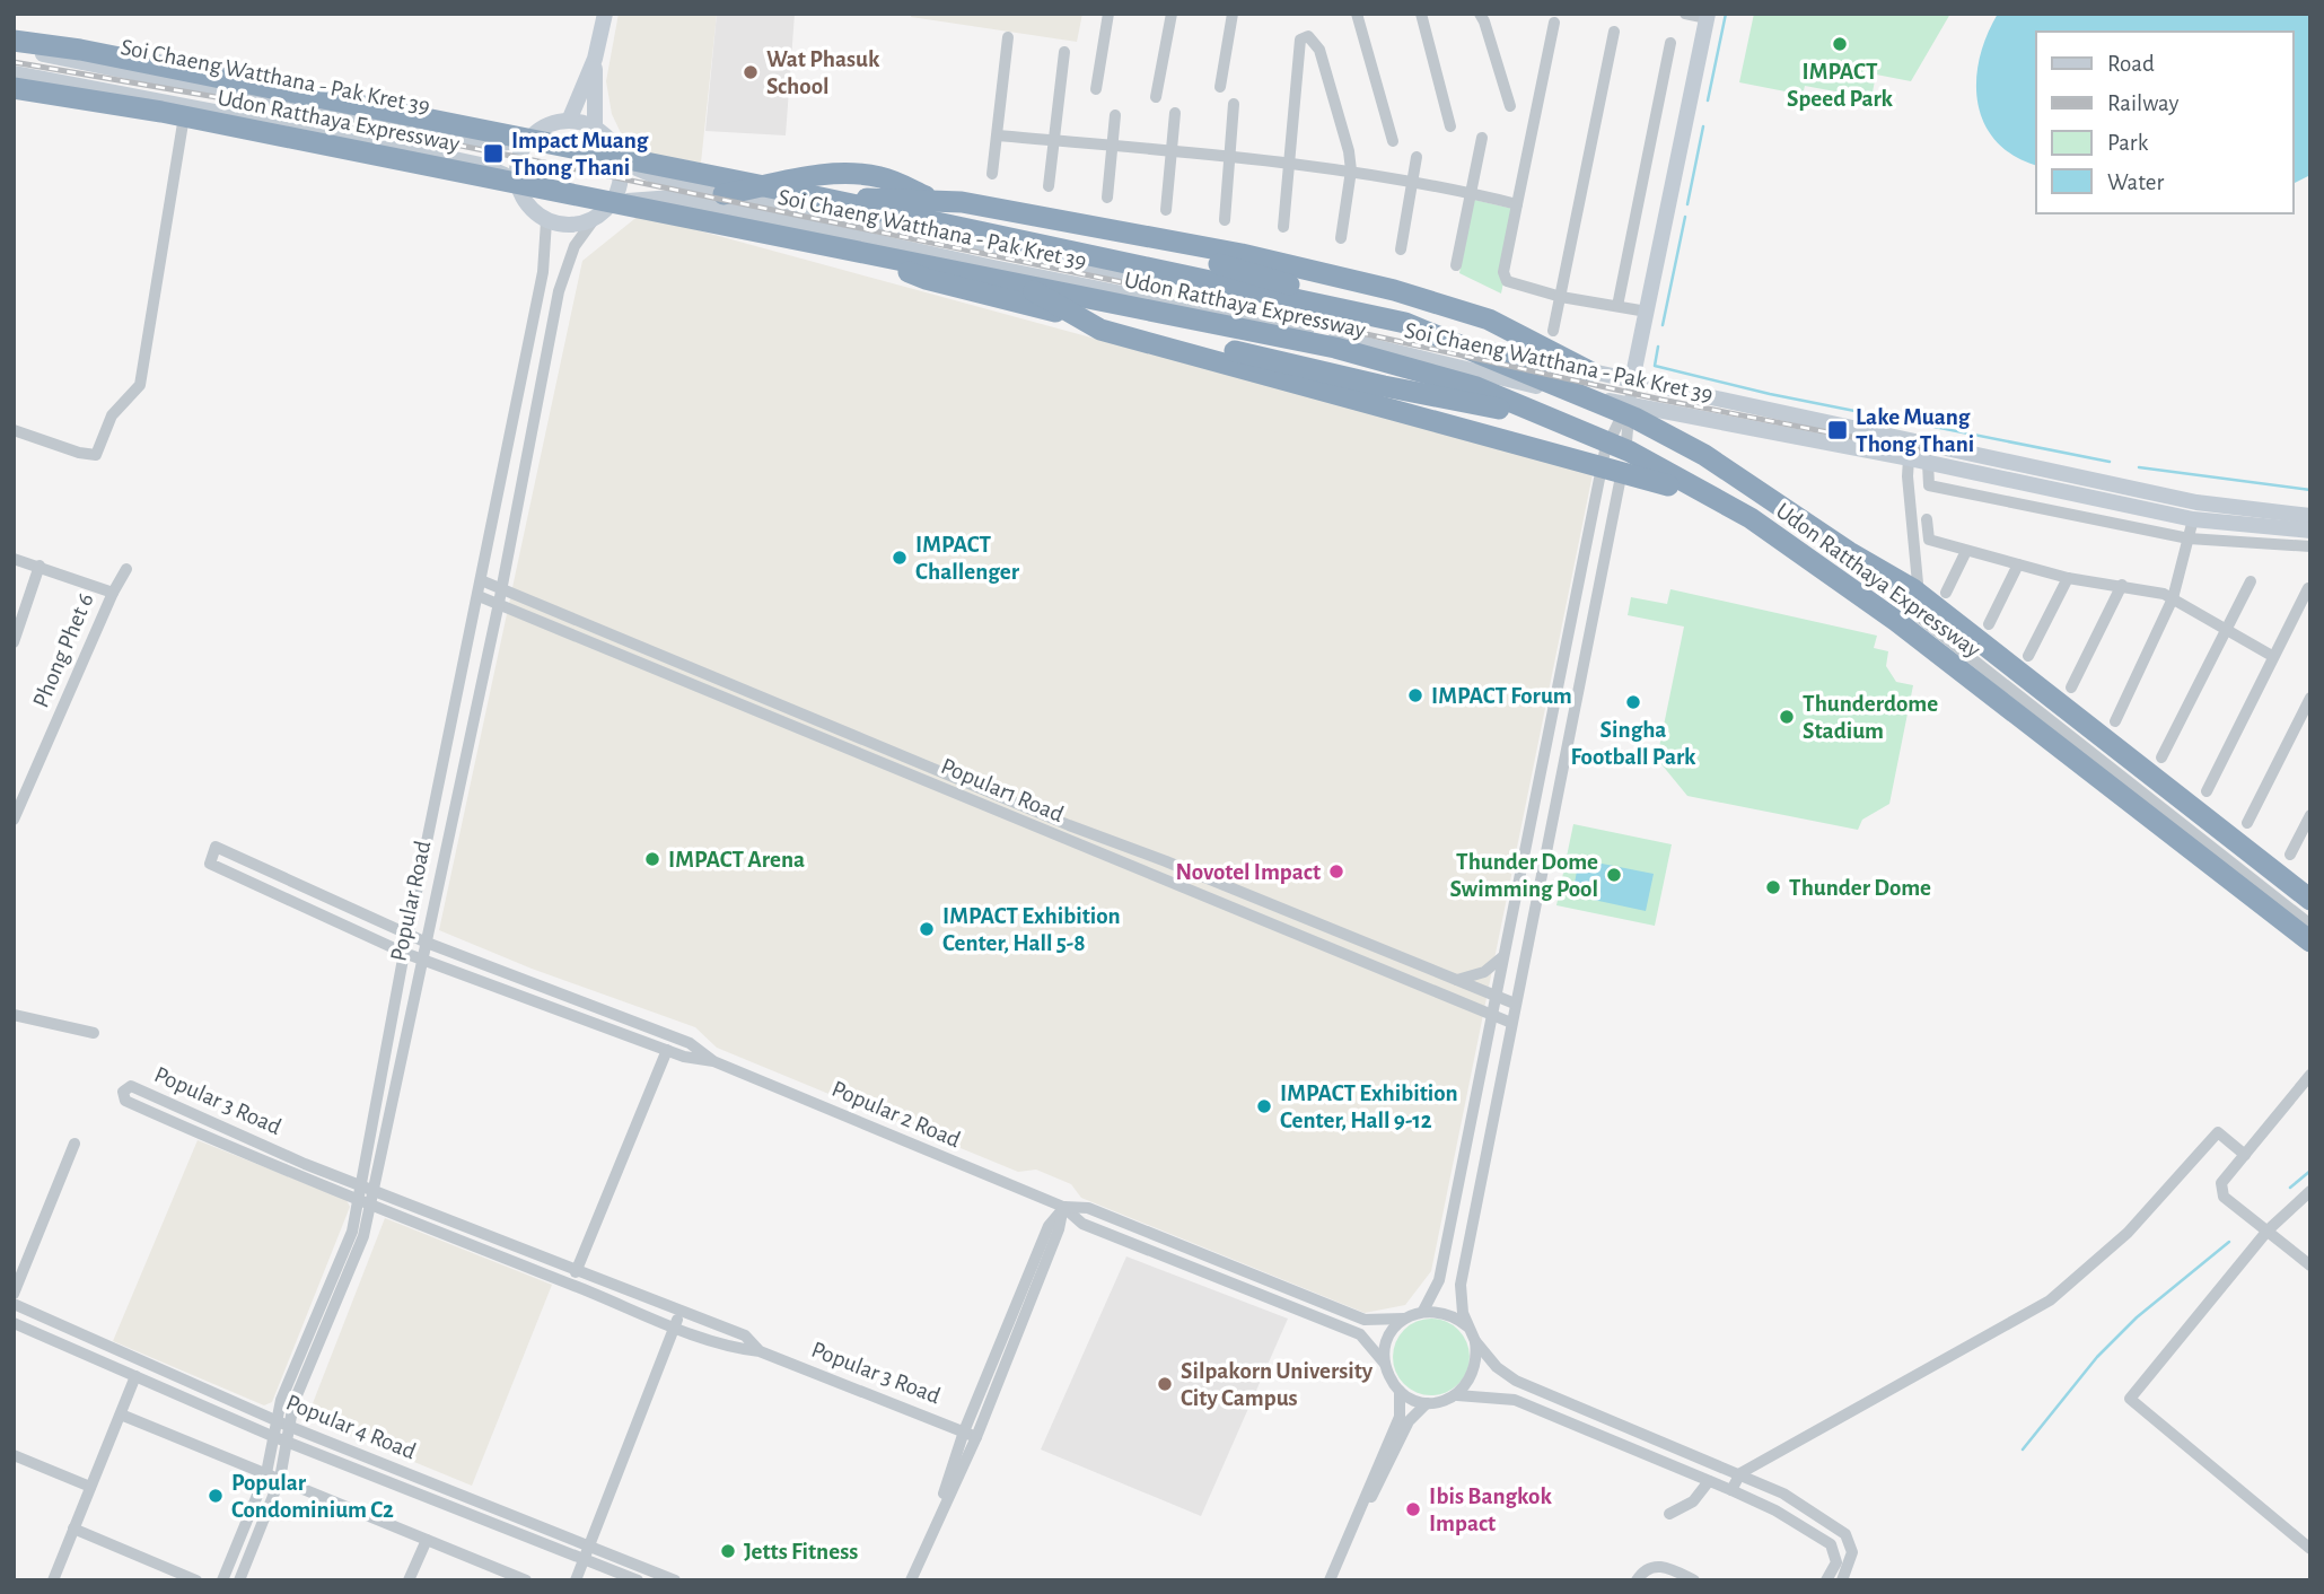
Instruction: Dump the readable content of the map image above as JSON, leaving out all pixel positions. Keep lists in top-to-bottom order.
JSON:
{
  "streets": {
    "highway": ["Udon Ratthaya Expressway"],
    "main road": ["Soi Chaeng Watthana - Pak Kret 39"],
    "street": [
      "Phong Phet 6",
      "Popular1 Road",
      "Popular Road",
      "Popular 3 Road",
      "Popular 2 Road",
      "Popular 4 Road"
    ]
  },
  "crossings": [
    ["Soi Chaeng Watthana - Pak Kret 39", "Popular Road"],
    ["Popular1 Road", "Popular Road"],
    ["Popular Road", "Popular 3 Road"],
    ["Popular Road", "Popular 2 Road"],
    ["Popular Road", "Popular 4 Road"]
  ],
  "places": {
    "other": [
      "IMPACT Speed Park",
      "Wat Phasuk School",
      "IMPACT Challenger",
      "IMPACT Forum",
      "Singha Football Park",
      "Thunderdome Stadium",
      "IMPACT Arena",
      "Novotel Impact",
      "Thunder Dome Swimming Pool",
      "Thunder Dome",
      "IMPACT Exhibition Center, Hall 5-8",
      "IMPACT Exhibition Center, Hall 9-12",
      "Silpakorn University City Campus",
      "Popular Condominium C2",
      "Ibis Bangkok Impact",
      "Jetts Fitness"
    ],
    "transit": ["Impact Muang Thong Thani", "Lake Muang Thong Thani"]
  },
  "legend": [
    "Road",
    "Railway",
    "Park",
    "Water"
  ]
}
